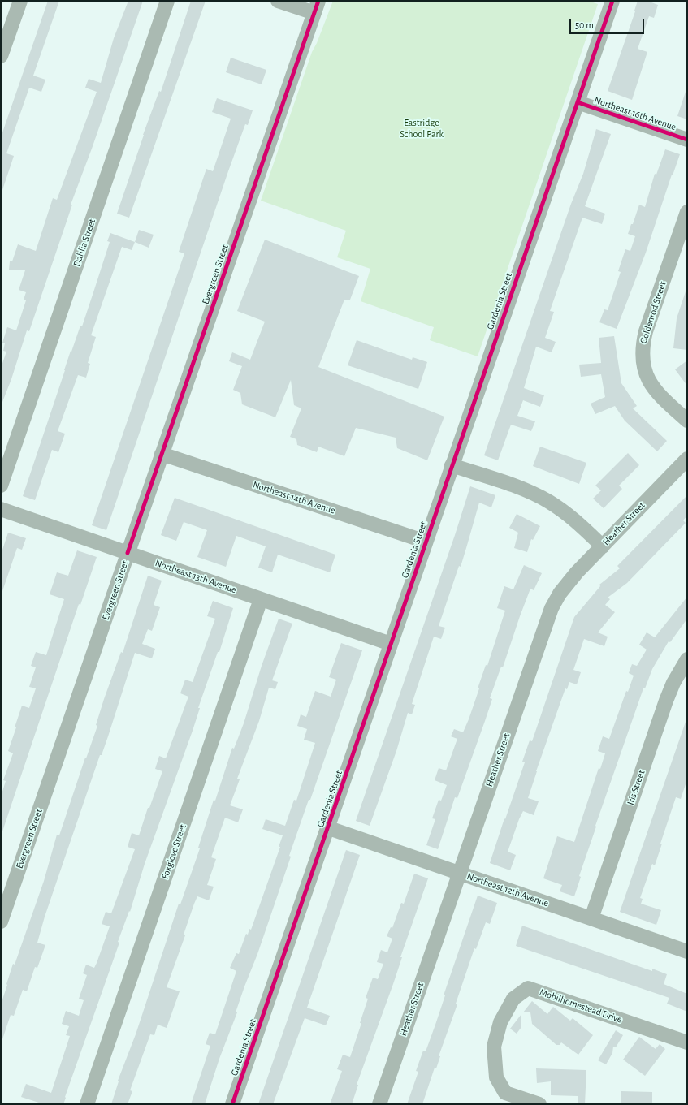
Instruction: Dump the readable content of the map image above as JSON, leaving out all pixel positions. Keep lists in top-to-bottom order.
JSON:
{
  "streets": {
    "street": [
      "Northeast 16th Avenue",
      "Dahlia Street",
      "Evergreen Street",
      "Gardenia Street",
      "Goldenrod Street",
      "Northeast 14th Avenue",
      "Heather Street",
      "Northeast 13th Avenue",
      "Iris Street",
      "Foxglove Street",
      "Northeast 12th Avenue",
      "Mobilhomestead Drive"
    ]
  },
  "crossings": [
    ["Northeast 16th Avenue", "Gardenia Street"],
    ["Evergreen Street", "Northeast 14th Avenue"],
    ["Evergreen Street", "Northeast 13th Avenue"],
    ["Gardenia Street", "Northeast 14th Avenue"],
    ["Gardenia Street", "Northeast 13th Avenue"],
    ["Gardenia Street", "Northeast 12th Avenue"],
    ["Heather Street", "Northeast 12th Avenue"],
    ["Northeast 13th Avenue", "Foxglove Street"],
    ["Iris Street", "Northeast 12th Avenue"]
  ],
  "parks": ["Eastridge School Park"],
  "scale_bar": "50 m"
}
